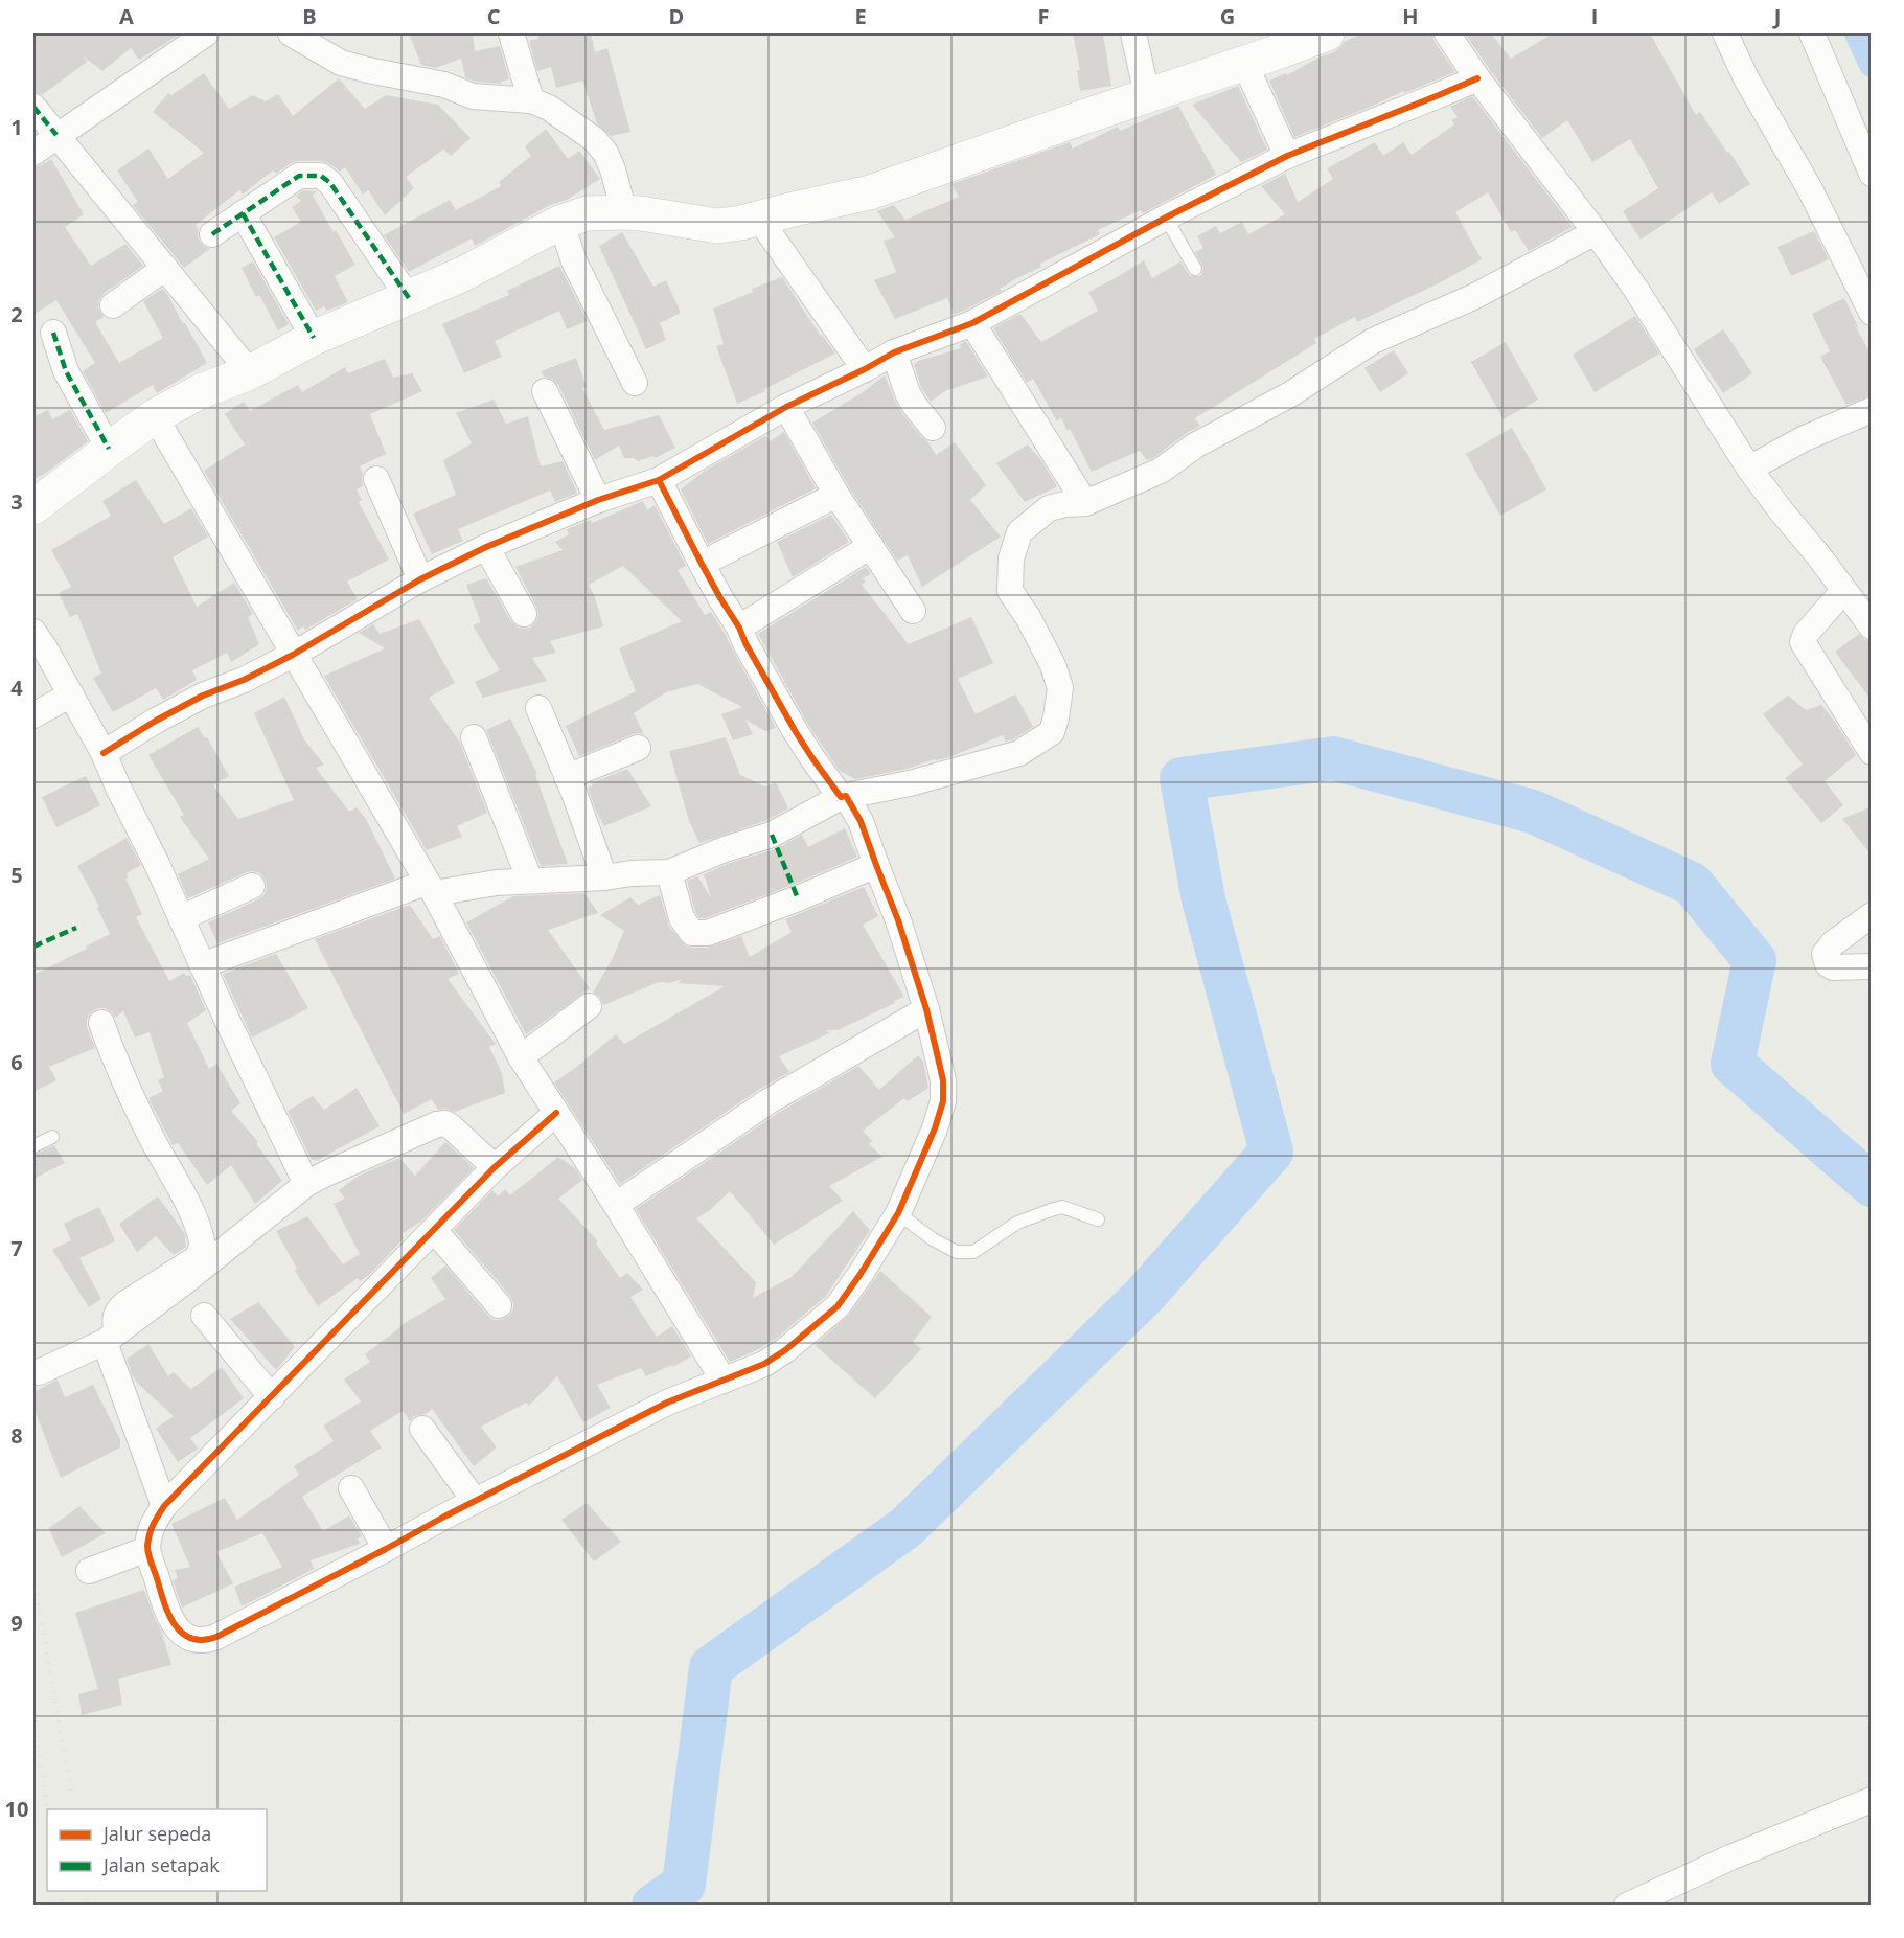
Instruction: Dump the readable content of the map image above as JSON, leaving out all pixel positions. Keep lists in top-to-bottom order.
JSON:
{
  "legend": ["Jalur sepeda", "Jalan setapak"],
  "grid": {
    "columns": [
      "A",
      "B",
      "C",
      "D",
      "E",
      "F",
      "G",
      "H",
      "I",
      "J"
    ],
    "rows": [
      "1",
      "2",
      "3",
      "4",
      "5",
      "6",
      "7",
      "8",
      "9",
      "10"
    ]
  }
}
